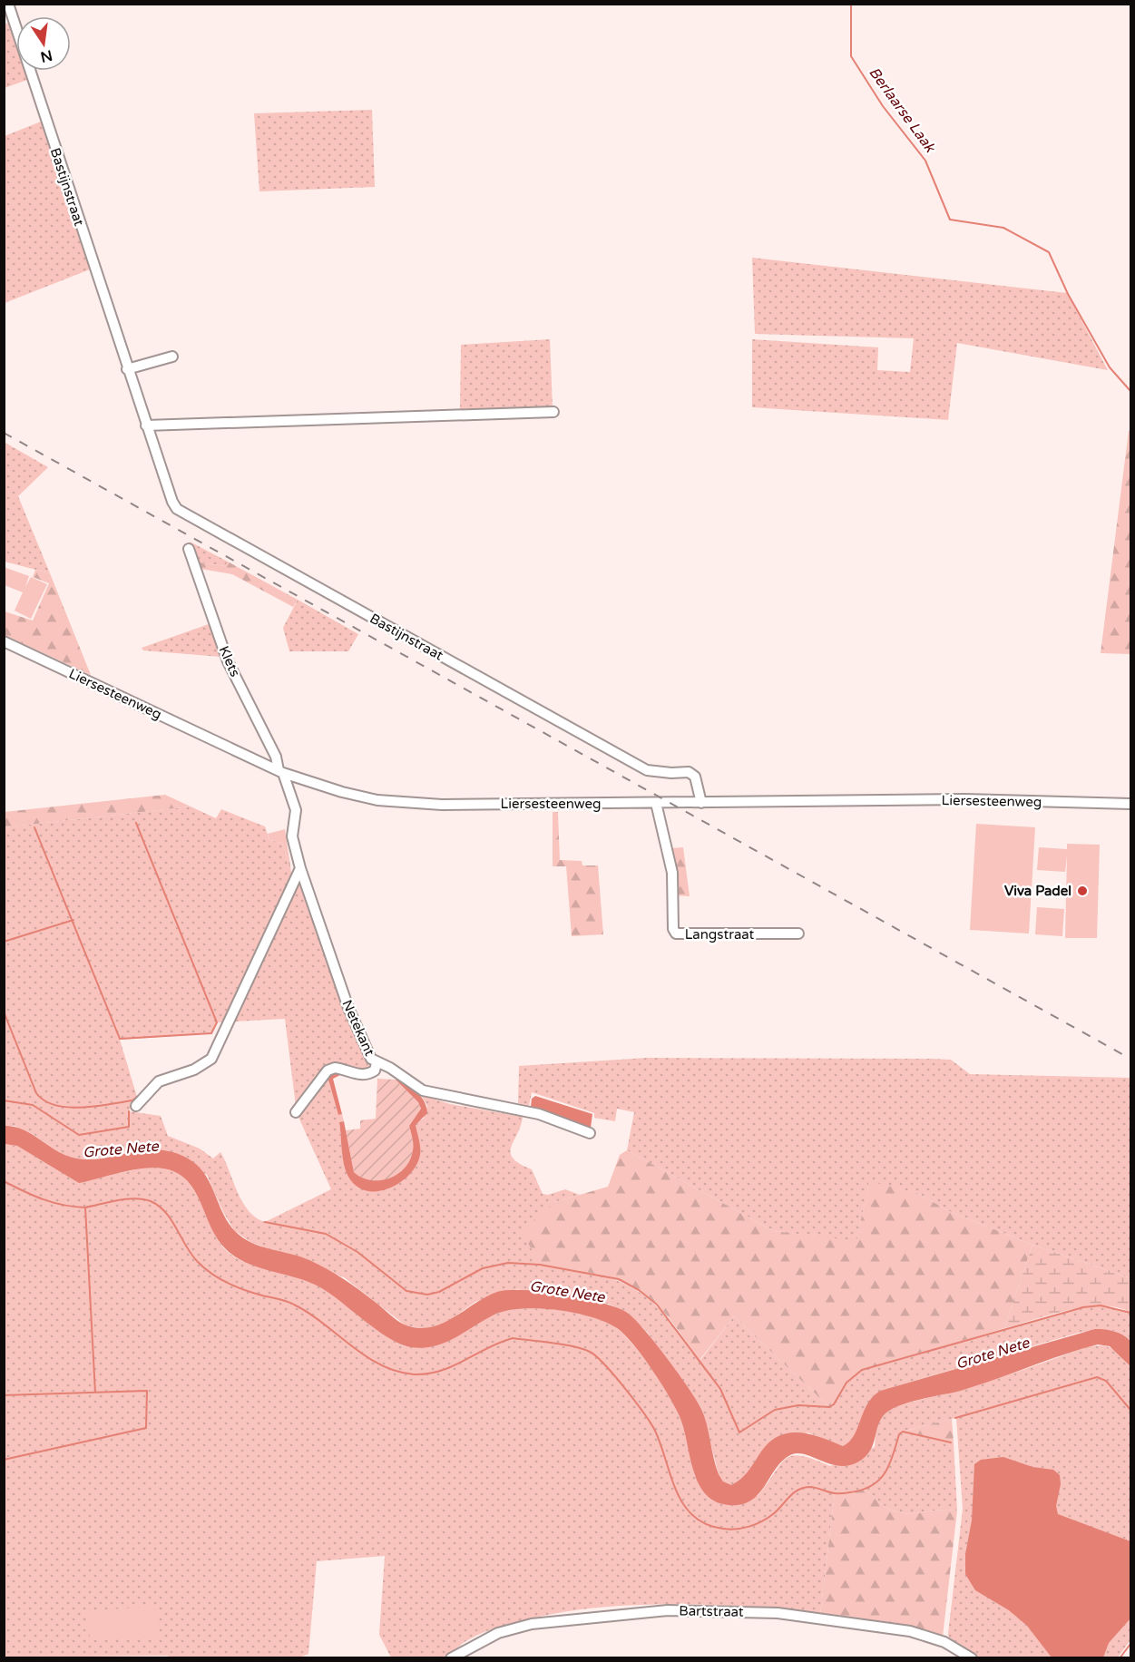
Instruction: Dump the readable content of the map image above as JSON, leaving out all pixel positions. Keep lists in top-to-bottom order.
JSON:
{
  "streets": {
    "street": [
      "Bastijnstraat",
      "Klets",
      "Liersesteenweg",
      "Langstraat",
      "Netekant",
      "Bartstraat"
    ]
  },
  "crossings": [
    ["Bastijnstraat", "Liersesteenweg"],
    ["Klets", "Liersesteenweg"],
    ["Klets", "Netekant"],
    ["Liersesteenweg", "Langstraat"],
    ["Liersesteenweg", "Netekant"]
  ],
  "water": ["Berlaarse Laak", "Grote Nete"],
  "places": ["Viva Padel"],
  "north": "bottom"
}
